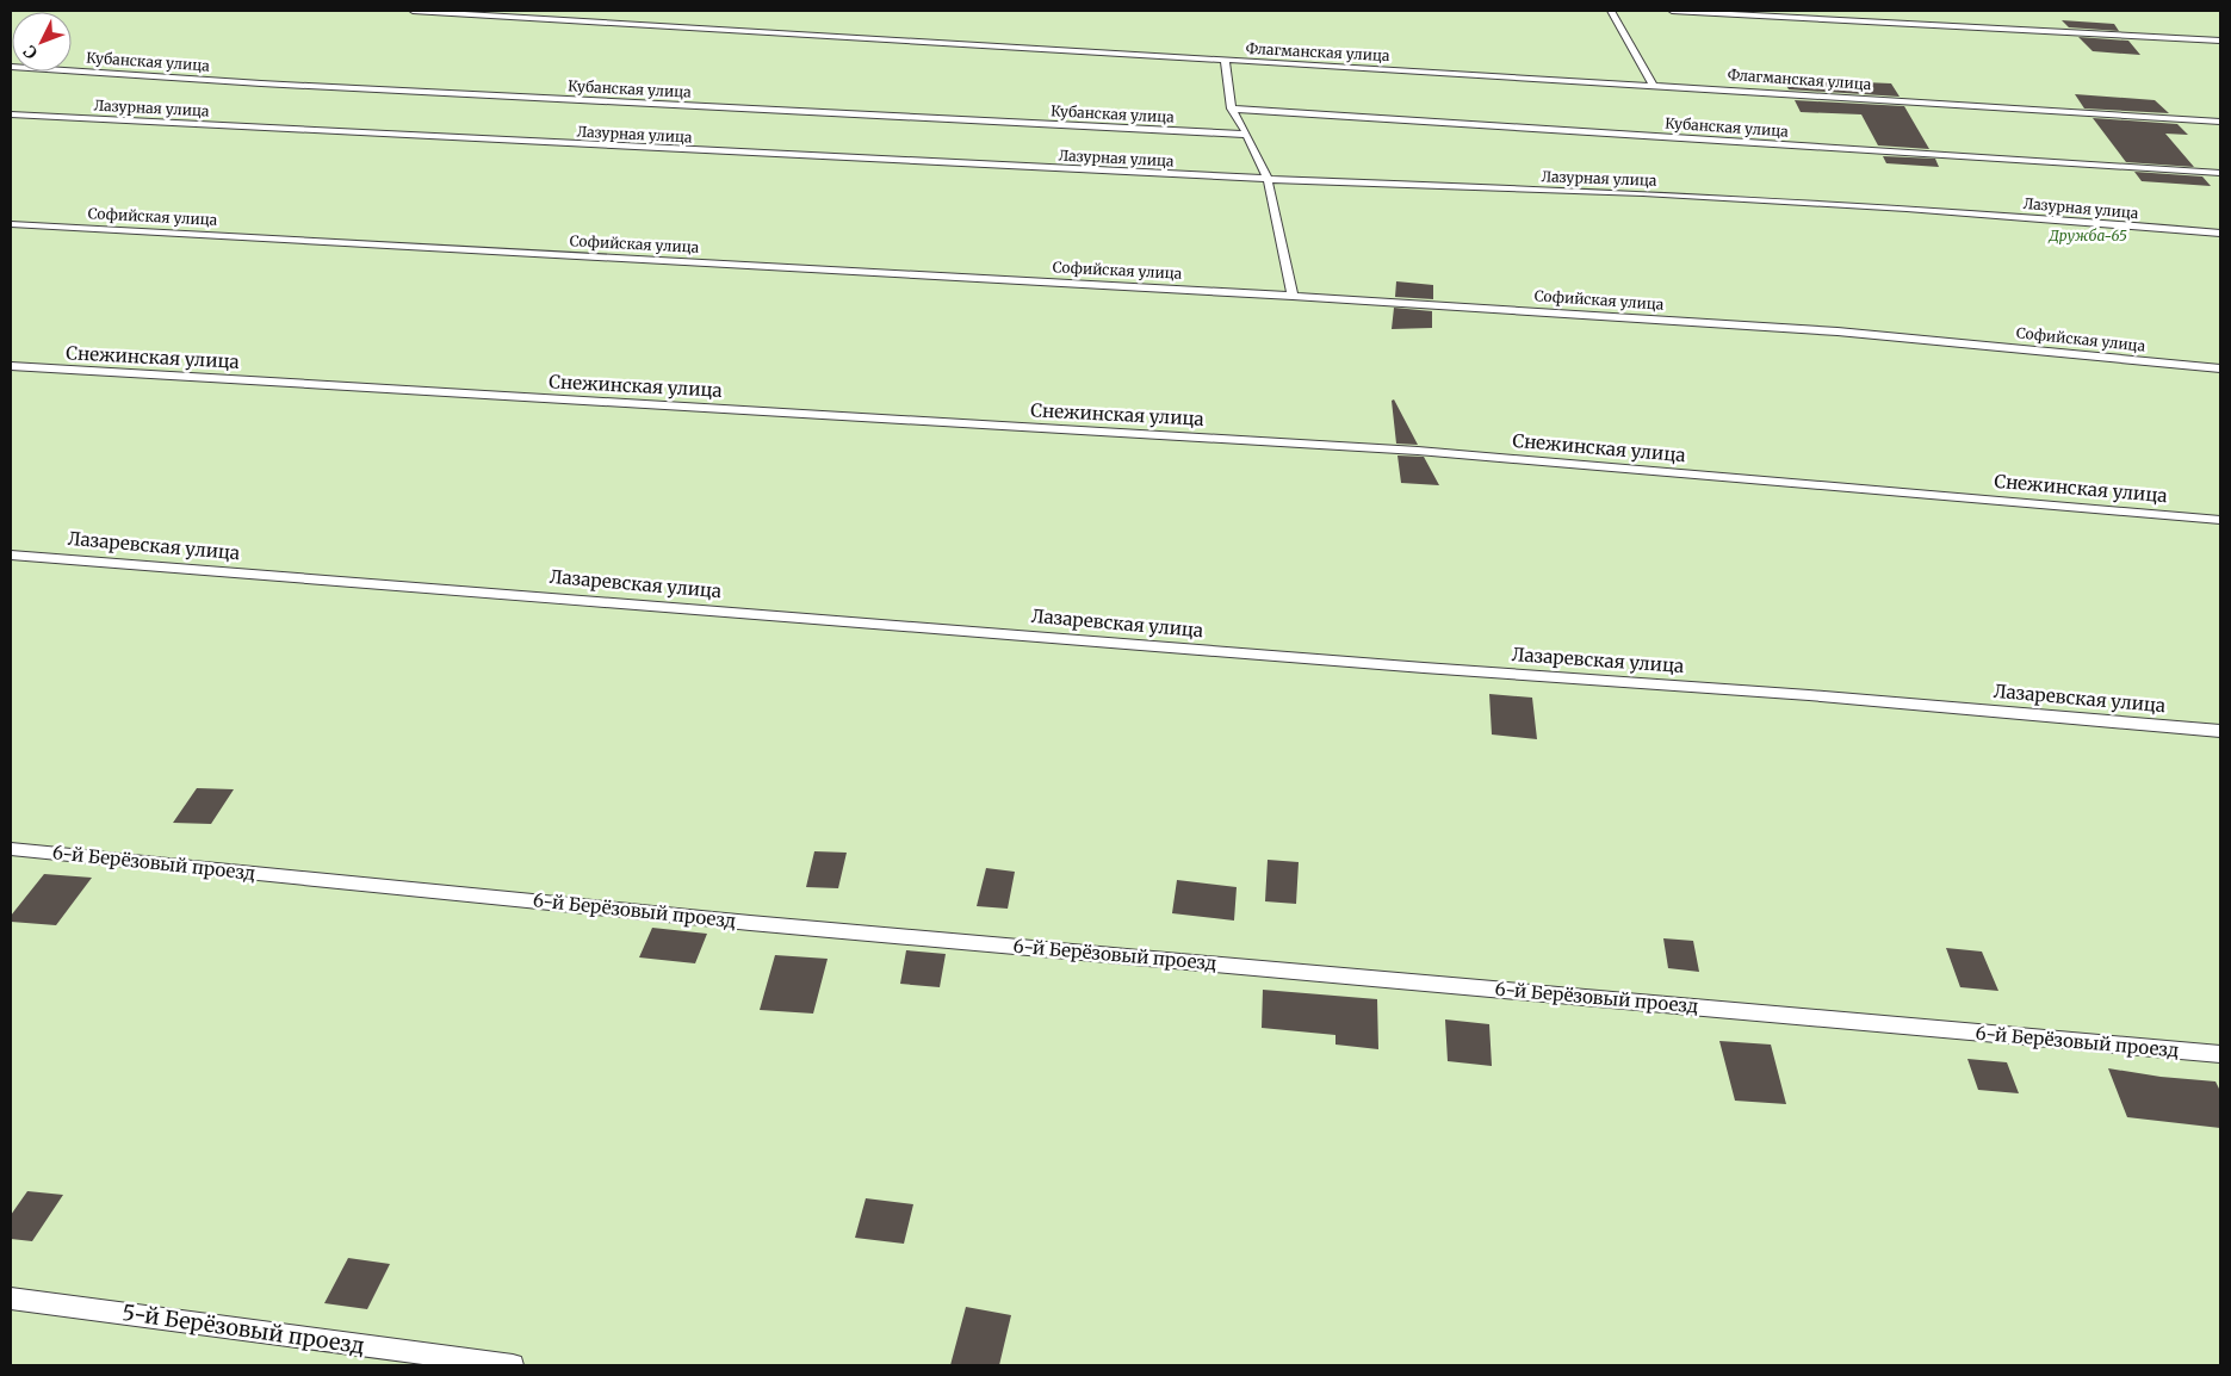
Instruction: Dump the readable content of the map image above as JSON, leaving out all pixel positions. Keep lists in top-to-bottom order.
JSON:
{
  "streets": {
    "lane": [
      "Флагманская улица",
      "Кубанская улица",
      "Лазурная улица",
      "Софийская улица",
      "Снежинская улица",
      "Лазаревская улица",
      "6-й Берёзовый проезд",
      "5-й Берёзовый проезд"
    ]
  },
  "parks": ["Дружба-65"],
  "north": "bottom left"
}
